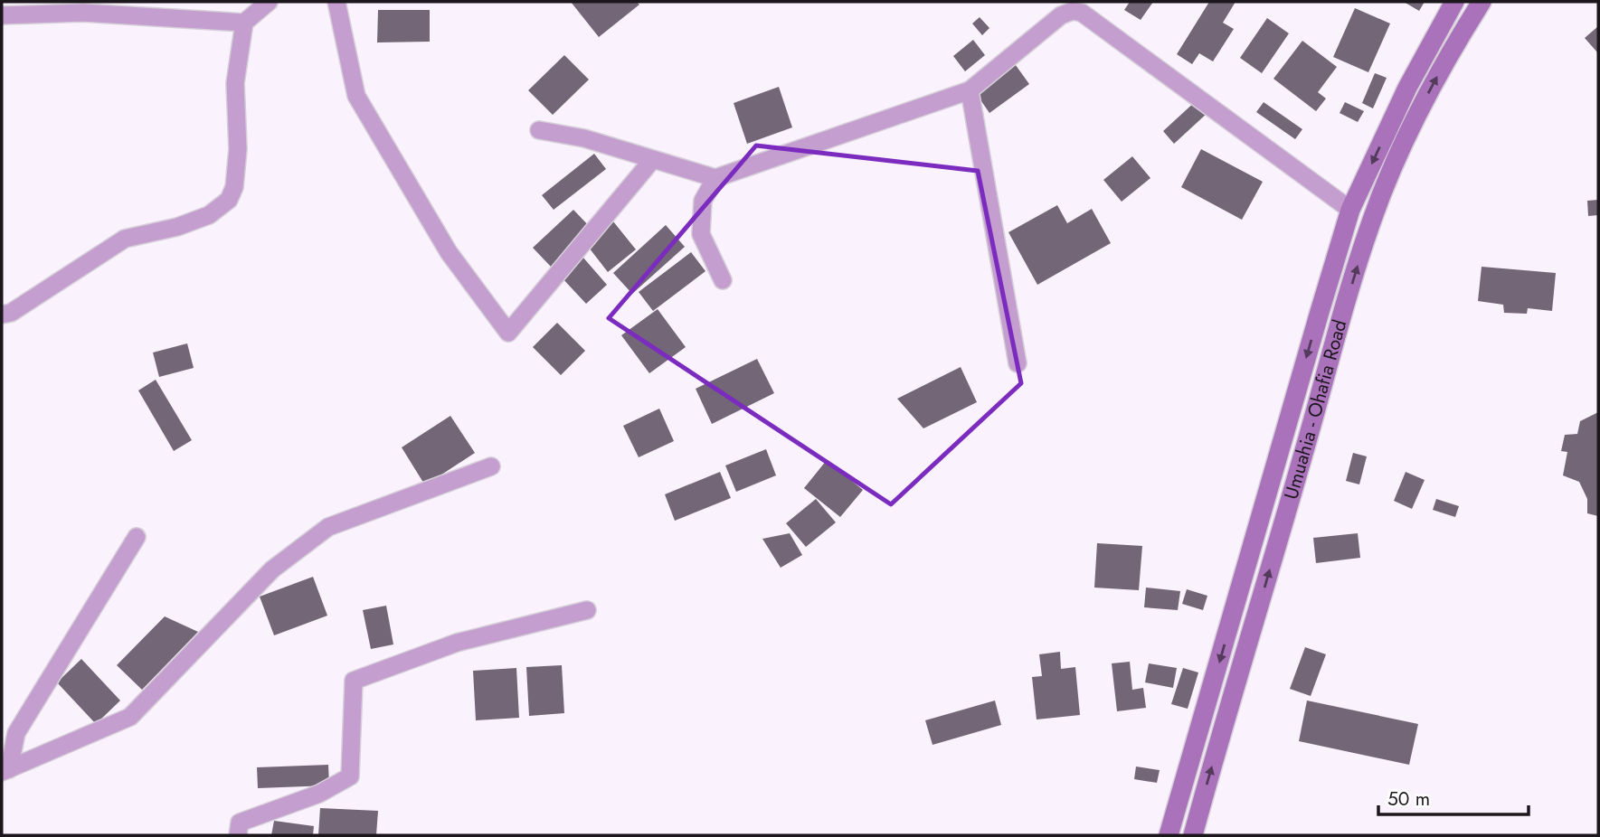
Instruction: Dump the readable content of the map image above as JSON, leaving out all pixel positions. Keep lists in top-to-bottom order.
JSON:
{
  "streets": {
    "main road": ["Umuahia - Ohafia Road"]
  },
  "scale_bar": "50 m"
}
